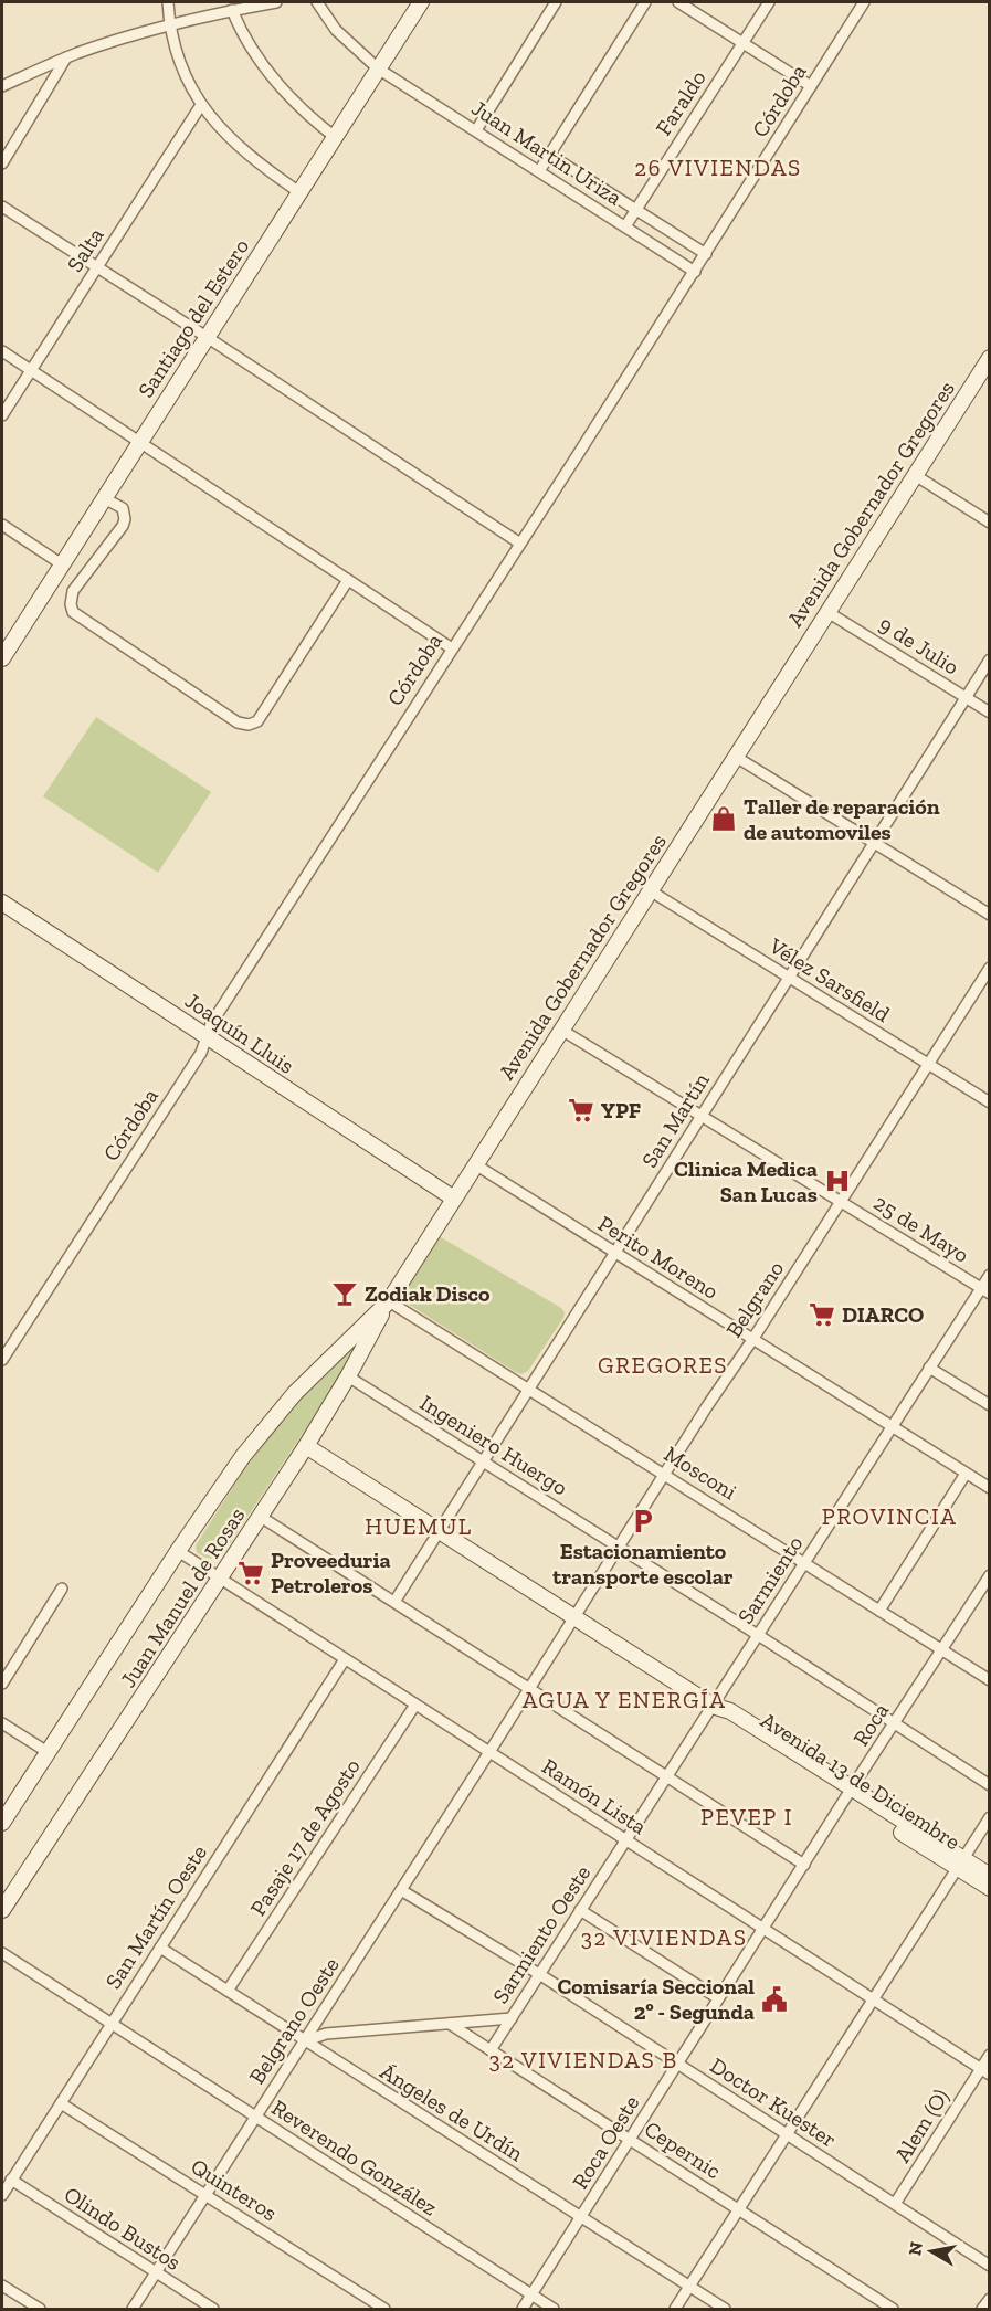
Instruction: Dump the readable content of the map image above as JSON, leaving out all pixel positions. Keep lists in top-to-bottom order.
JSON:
{
  "streets": {
    "street": [
      "Córdoba",
      "Faraldo",
      "Juan Martin Uriza",
      "Salta",
      "Santiago del Estero",
      "Avenida Gobernador Gregores",
      "9 de Julio",
      "Vélez Sarsfield",
      "Joaquín Lluis",
      "San Martín",
      "25 de Mayo",
      "Perito Moreno",
      "Belgrano",
      "Ingeniero Huergo",
      "Mosconi",
      "Sarmiento",
      "Juan Manuel de Rosas",
      "Roca",
      "Avenida 13 de Diciembre",
      "Ramón Lista",
      "Pasaje 17 de Agosto",
      "San Martín Oeste",
      "Sarmiento Oeste",
      "Belgrano Oeste",
      "Doctor Kuester",
      "Ángeles de Urdín",
      "Alem (O)",
      "Roca Oeste",
      "Cepernic",
      "Reverendo González",
      "Quinteros",
      "Olindo Bustos"
    ]
  },
  "crossings": [
    ["Córdoba", "Juan Martin Uriza"],
    ["Córdoba", "Joaquín Lluis"],
    ["Faraldo", "Juan Martin Uriza"],
    ["Juan Martin Uriza", "Santiago del Estero"],
    ["Avenida Gobernador Gregores", "9 de Julio"],
    ["Avenida Gobernador Gregores", "Vélez Sarsfield"],
    ["Avenida Gobernador Gregores", "Joaquín Lluis"],
    ["Avenida Gobernador Gregores", "25 de Mayo"],
    ["Avenida Gobernador Gregores", "Perito Moreno"],
    ["Avenida Gobernador Gregores", "Mosconi"],
    ["Avenida Gobernador Gregores", "Juan Manuel de Rosas"],
    ["Avenida Gobernador Gregores", "Ramón Lista"],
    ["9 de Julio", "San Martín"],
    ["Vélez Sarsfield", "San Martín"],
    ["Vélez Sarsfield", "Belgrano"],
    ["San Martín", "25 de Mayo"],
    ["San Martín", "Perito Moreno"],
    ["San Martín", "Ingeniero Huergo"],
    ["San Martín", "Mosconi"],
    ["San Martín", "Avenida 13 de Diciembre"],
    ["25 de Mayo", "Belgrano"],
    ["25 de Mayo", "Sarmiento"],
    ["Perito Moreno", "Belgrano"],
    ["Perito Moreno", "Sarmiento"],
    ["Belgrano", "Ingeniero Huergo"],
    ["Belgrano", "Mosconi"],
    ["Belgrano", "Avenida 13 de Diciembre"],
    ["Belgrano", "Ramón Lista"],
    ["Belgrano", "Belgrano Oeste"],
    ["Ingeniero Huergo", "Sarmiento"],
    ["Ingeniero Huergo", "Juan Manuel de Rosas"],
    ["Ingeniero Huergo", "Roca"],
    ["Mosconi", "Sarmiento"],
    ["Mosconi", "Juan Manuel de Rosas"],
    ["Mosconi", "Roca"],
    ["Sarmiento", "Avenida 13 de Diciembre"],
    ["Sarmiento", "Ramón Lista"],
    ["Sarmiento", "Sarmiento Oeste"],
    ["Juan Manuel de Rosas", "Avenida 13 de Diciembre"],
    ["Juan Manuel de Rosas", "Ramón Lista"],
    ["Roca", "Avenida 13 de Diciembre"],
    ["Roca", "Ramón Lista"],
    ["Roca", "Roca Oeste"],
    ["Ramón Lista", "Pasaje 17 de Agosto"],
    ["Ramón Lista", "San Martín Oeste"],
    ["Ramón Lista", "Sarmiento Oeste"],
    ["Ramón Lista", "Belgrano Oeste"],
    ["Ramón Lista", "Alem (O)"],
    ["Ramón Lista", "Roca Oeste"],
    ["Pasaje 17 de Agosto", "Ángeles de Urdín"],
    ["San Martín Oeste", "Ángeles de Urdín"],
    ["San Martín Oeste", "Reverendo González"],
    ["San Martín Oeste", "Quinteros"],
    ["San Martín Oeste", "Olindo Bustos"],
    ["Sarmiento Oeste", "Doctor Kuester"],
    ["Sarmiento Oeste", "Cepernic"],
    ["Belgrano Oeste", "Doctor Kuester"],
    ["Belgrano Oeste", "Ángeles de Urdín"],
    ["Belgrano Oeste", "Reverendo González"],
    ["Belgrano Oeste", "Quinteros"],
    ["Belgrano Oeste", "Olindo Bustos"],
    ["Doctor Kuester", "Alem (O)"],
    ["Doctor Kuester", "Roca Oeste"],
    ["Ángeles de Urdín", "Roca Oeste"],
    ["Roca Oeste", "Cepernic"],
    ["Roca Oeste", "Reverendo González"]
  ],
  "districts": [
    "26 VIVIENDAS",
    "GREGORES",
    "PROVINCIA",
    "HUEMUL",
    "AGUA Y ENERGÍA",
    "PEVEP I",
    "32 VIVIENDAS",
    "32 VIVIENDAS B"
  ],
  "places": {
    "shop": ["Taller de reparación de automoviles"],
    "supermarket": ["YPF", "DIARCO", "Proveeduria Petroleros"],
    "hospital": ["Clinica Medica San Lucas"],
    "bar": ["Zodiak Disco"],
    "parking": ["Estacionamiento transporte escolar"],
    "public building": ["Comisaría Seccional 2º - Segunda"]
  },
  "north": "left"
}
